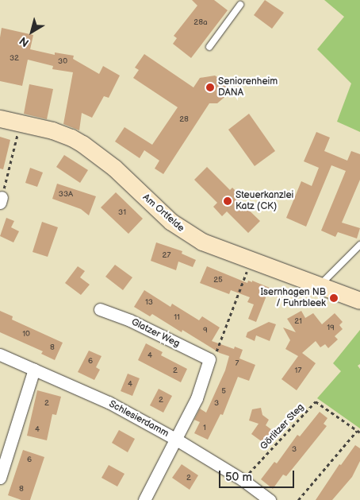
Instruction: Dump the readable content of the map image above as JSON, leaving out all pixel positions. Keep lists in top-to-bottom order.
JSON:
{
  "streets": {
    "main road": ["Am Ortfelde"],
    "street": ["Glatzer Weg", "Schlesierdamm"],
    "path": ["Görlitzer Steg"]
  },
  "crossings": [
    ["Schlesierdamm", "Görlitzer Steg"]
  ],
  "places": ["Seniorenheim DANA", "Steuerkanzlei Katz (CK)", "Isernhagen NB / Fuhrbleek"],
  "house_numbers": [
    "28a",
    "32",
    "30",
    "28",
    "33A",
    "31",
    "27",
    "25",
    "13",
    "11",
    "21",
    "19",
    "9",
    "10",
    "8",
    "4",
    "6",
    "7",
    "2",
    "17",
    "4",
    "5",
    "2",
    "2",
    "3",
    "1",
    "4",
    "3",
    "6",
    "2",
    "8"
  ],
  "scale_bar": "50 m",
  "north": "bottom left"
}
